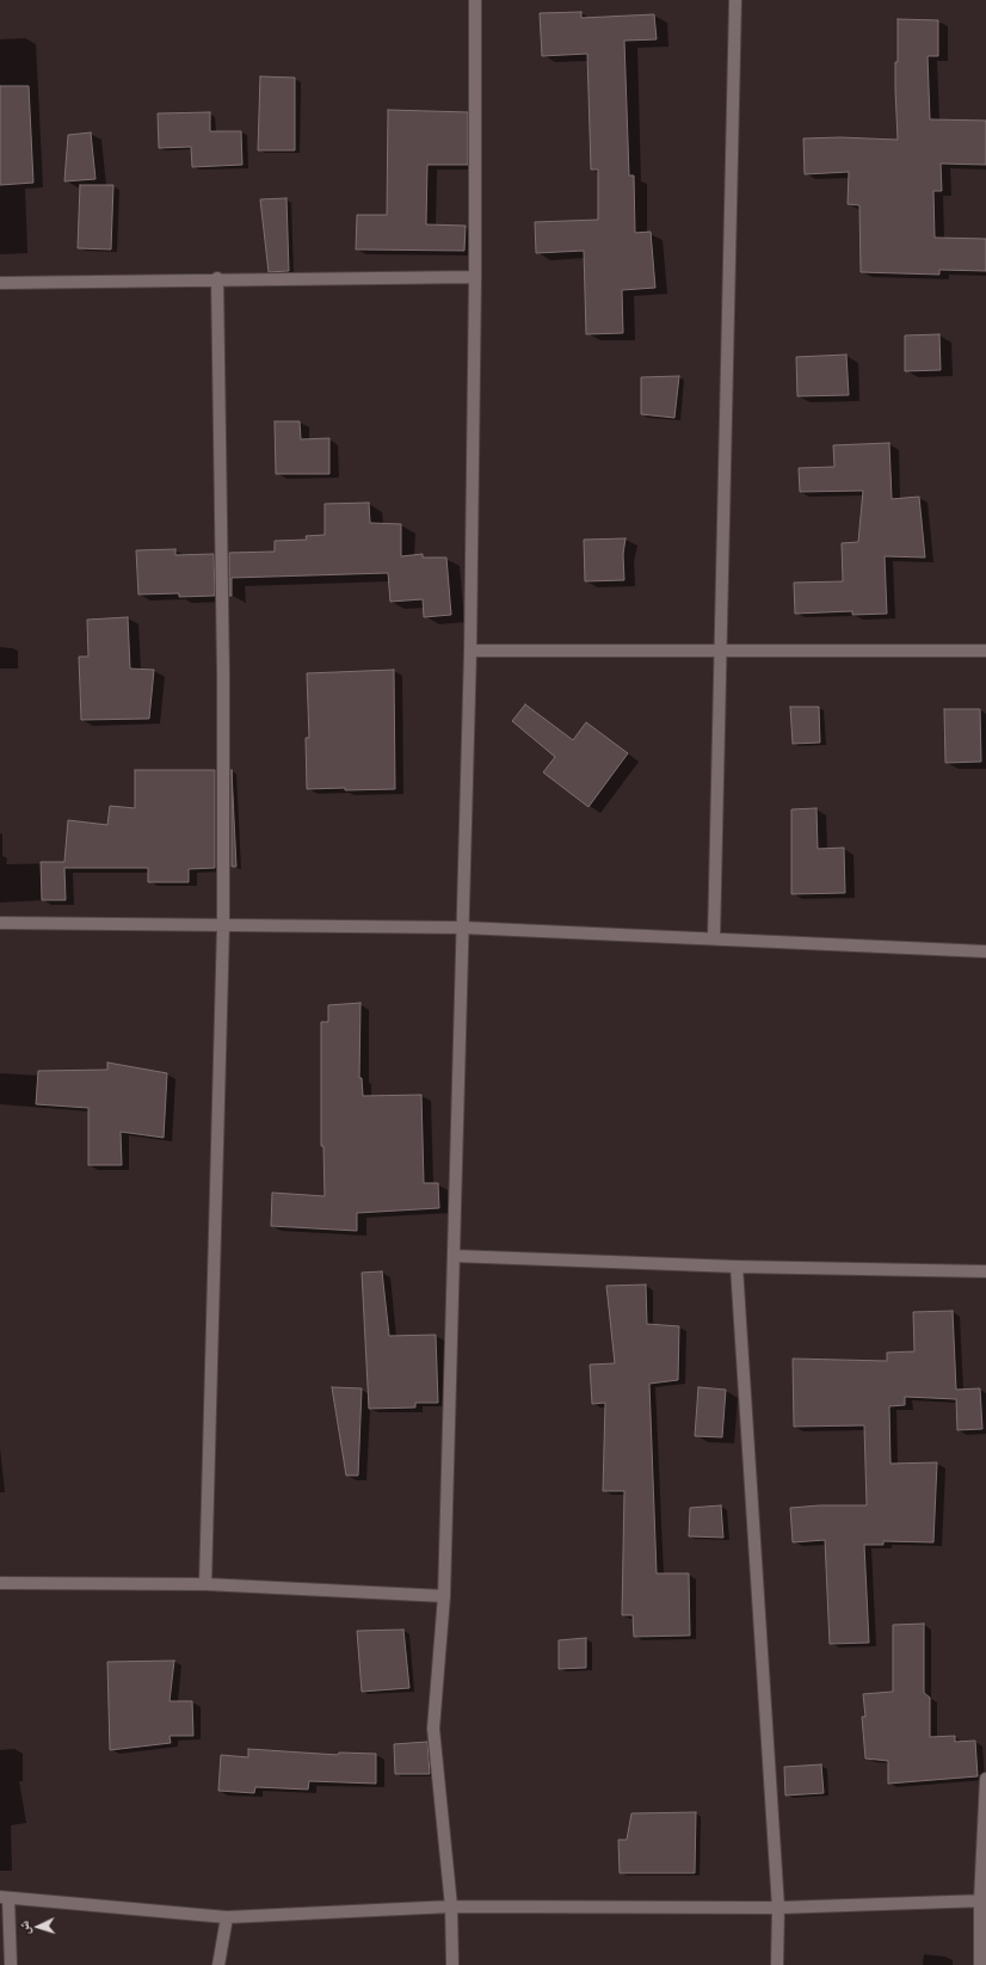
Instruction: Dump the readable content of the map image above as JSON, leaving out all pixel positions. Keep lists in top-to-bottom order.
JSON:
{
  "north": "left"
}
